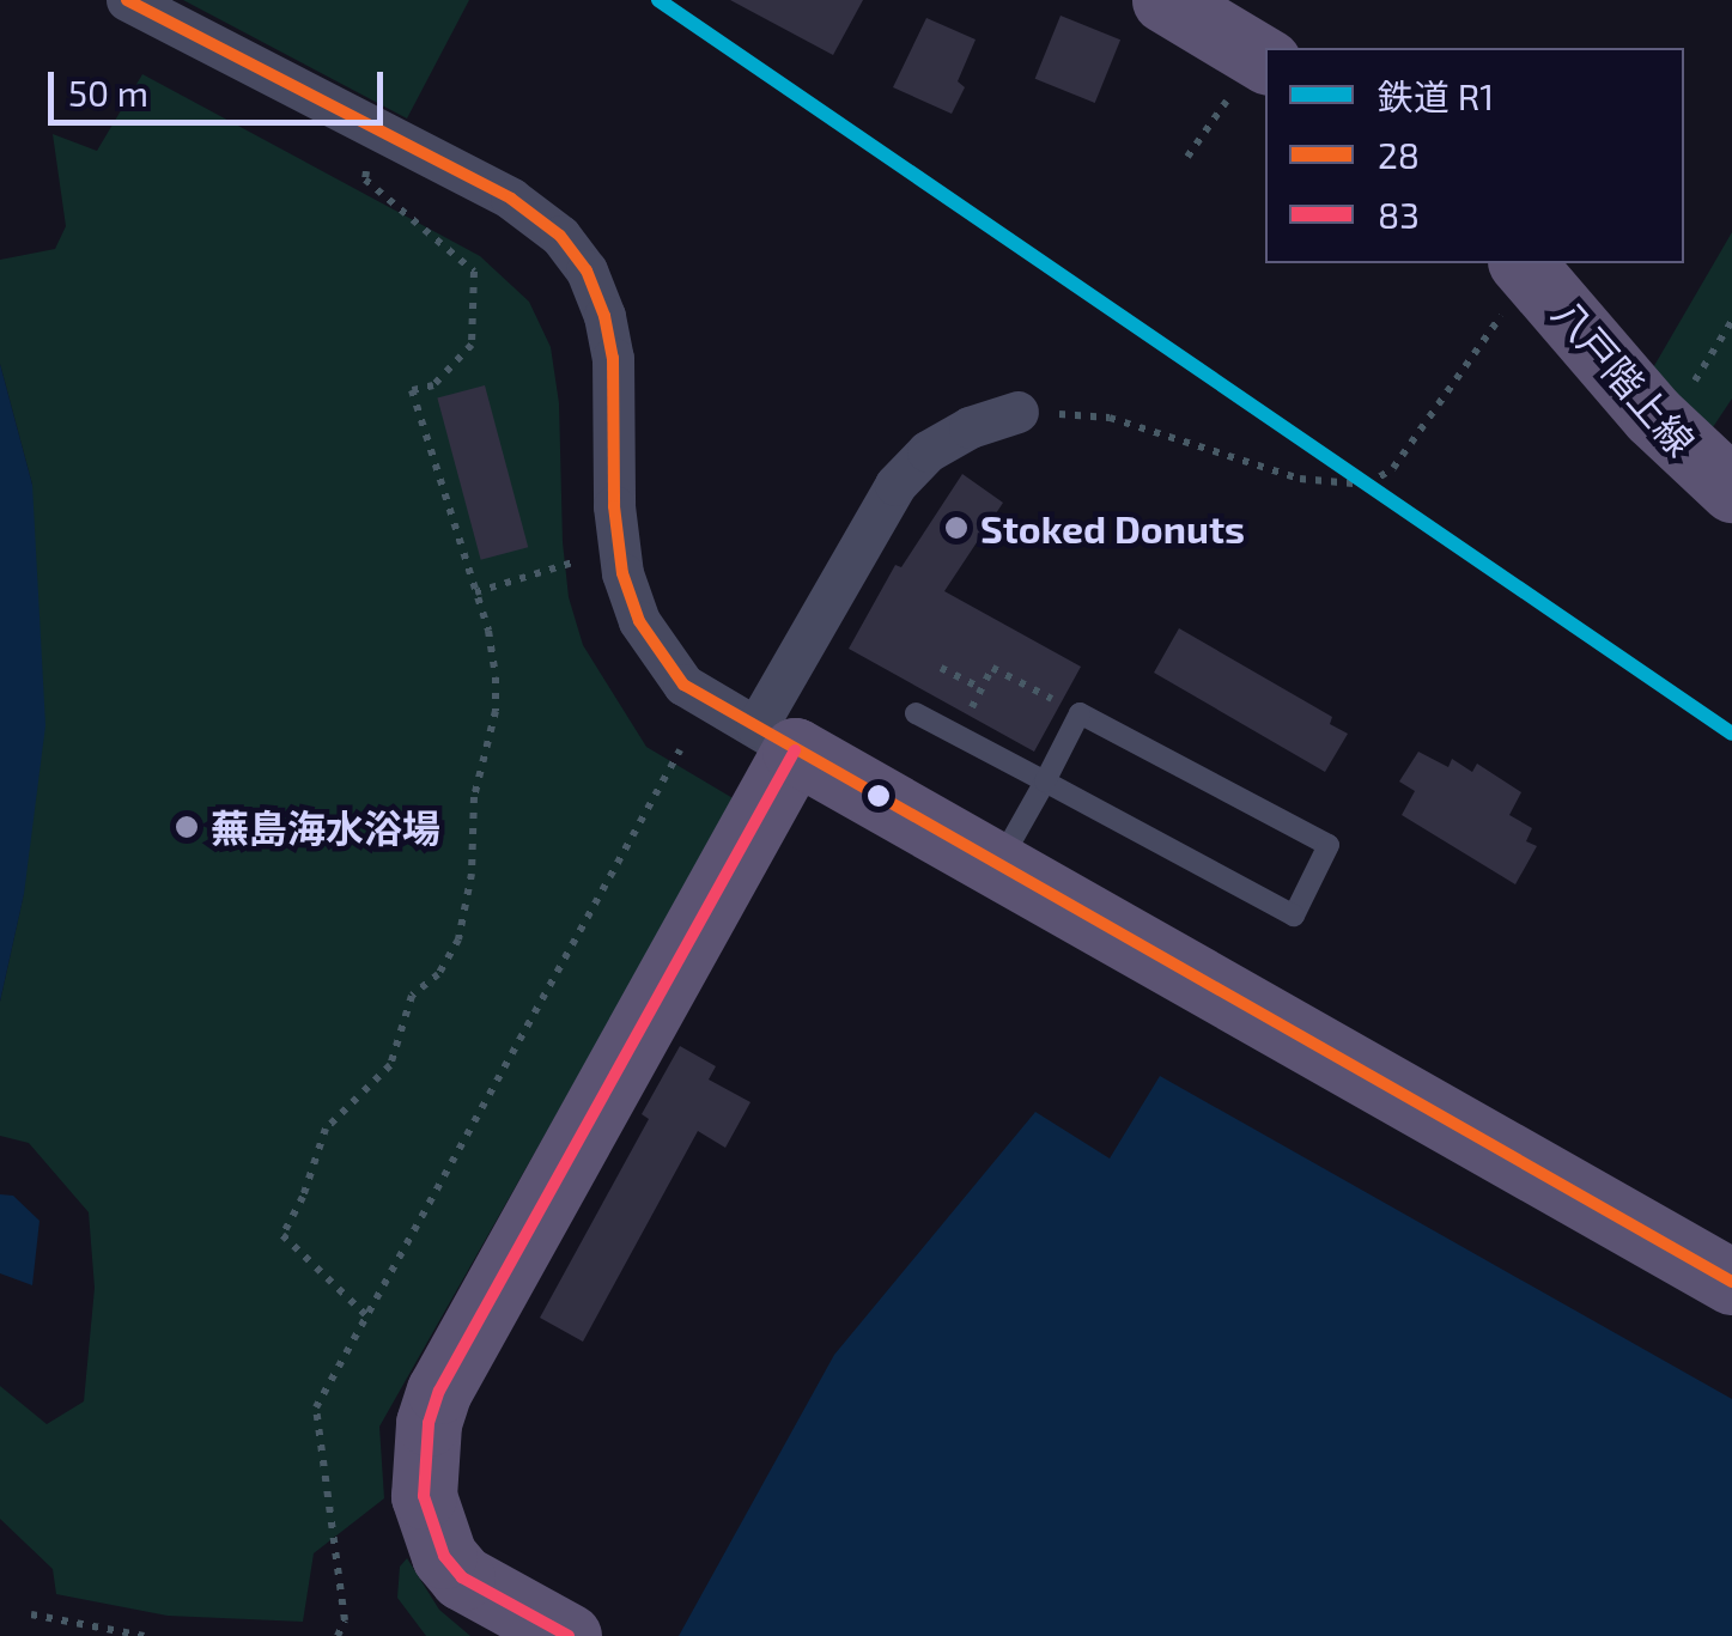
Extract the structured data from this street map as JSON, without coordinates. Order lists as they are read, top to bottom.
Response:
{
  "streets": {
    "main road": ["八戸階上線"]
  },
  "places": ["Stoked Donuts", "蕪島海水浴場"],
  "lines": ["rail line R1", "transit line 28", "transit line 83"],
  "legend": ["鉄道 R1", "28", "83"],
  "scale_bar": "50 m"
}
